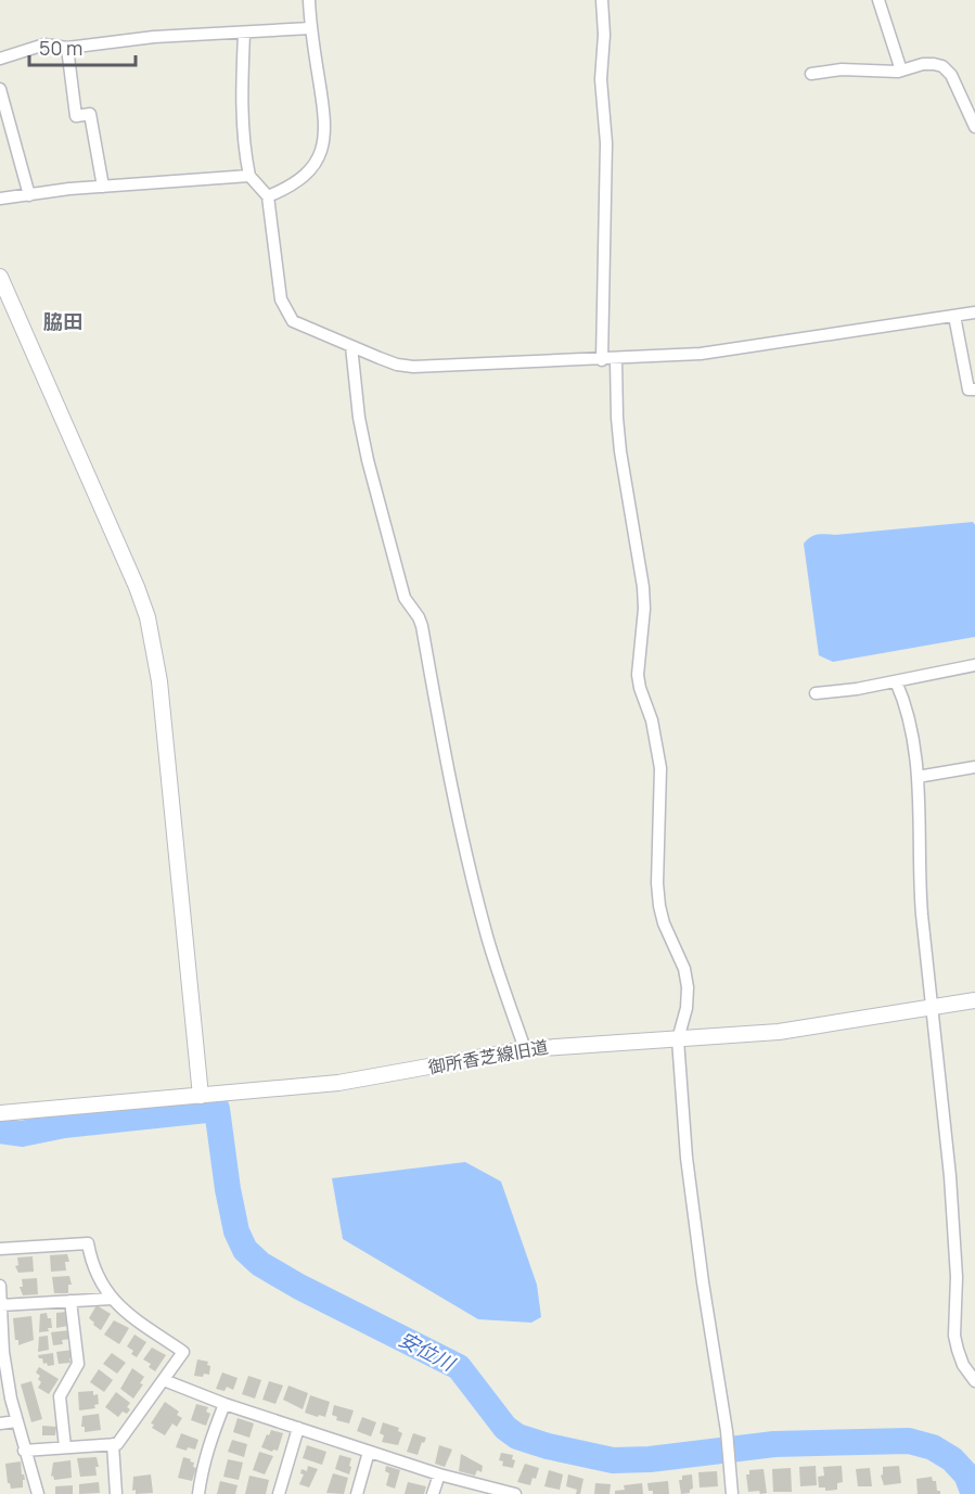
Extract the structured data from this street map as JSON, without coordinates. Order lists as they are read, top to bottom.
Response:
{
  "streets": {
    "street": ["御所香芝線旧道"]
  },
  "districts": ["脇田"],
  "water": ["安位川"],
  "scale_bar": "50 m"
}
